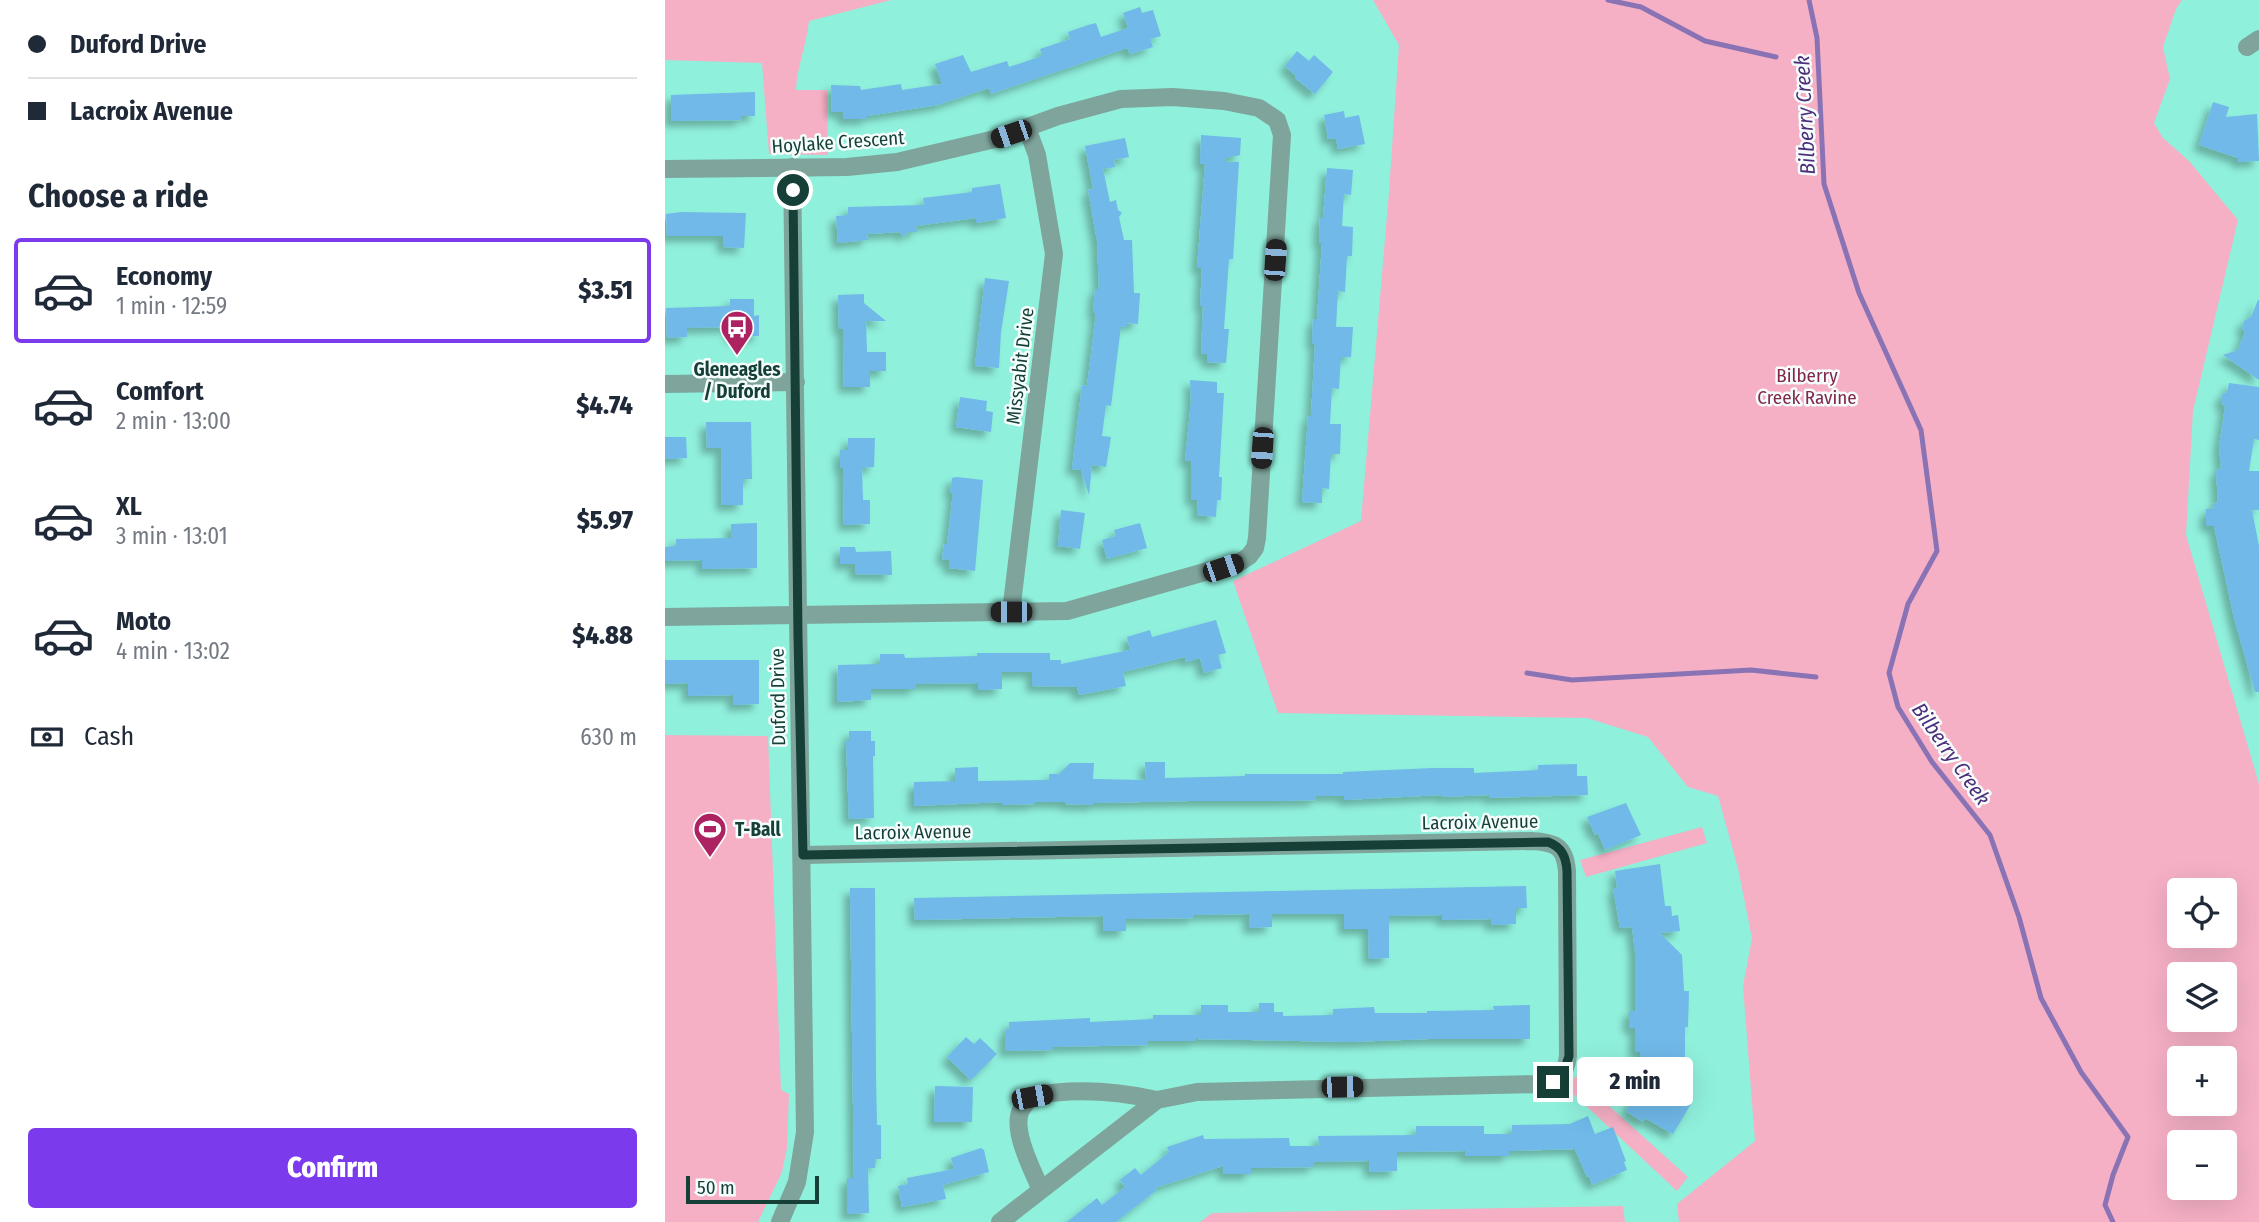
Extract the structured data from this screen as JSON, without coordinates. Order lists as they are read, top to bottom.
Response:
{
  "streets": {
    "street": [
      "Hoylake Crescent",
      "Missyabit Drive",
      "Duford Drive",
      "Lacroix Avenue"
    ]
  },
  "crossings": [
    ["Hoylake Crescent", "Missyabit Drive"],
    ["Hoylake Crescent", "Duford Drive"],
    ["Duford Drive", "Lacroix Avenue"]
  ],
  "water": ["Bilberry Creek"],
  "parks": ["Bilberry Creek Ravine"],
  "places": {
    "bus stop": ["Gleneagles / Duford"],
    "sports": ["T-Ball"]
  },
  "scale_bar": "50 m",
  "page": {
    "banner": ["Duford Drive", "Lacroix Avenue"],
    "heading": "Choose a ride",
    "list": [
      {
        "name": "Economy",
        "note": "1 min · 12:59",
        "value": "$3.51"
      },
      {
        "name": "Comfort",
        "note": "2 min · 13:00",
        "value": "$4.74"
      },
      {
        "name": "XL",
        "note": "3 min · 13:01",
        "value": "$5.97"
      },
      {
        "name": "Moto",
        "note": "4 min · 13:02",
        "value": "$4.88"
      }
    ],
    "pay": ["Cash", "630 m"],
    "map_buttons": ["+", "−"],
    "bubble": "2 min",
    "buttons": "Confirm",
    "scale": "50 m"
  }
}
